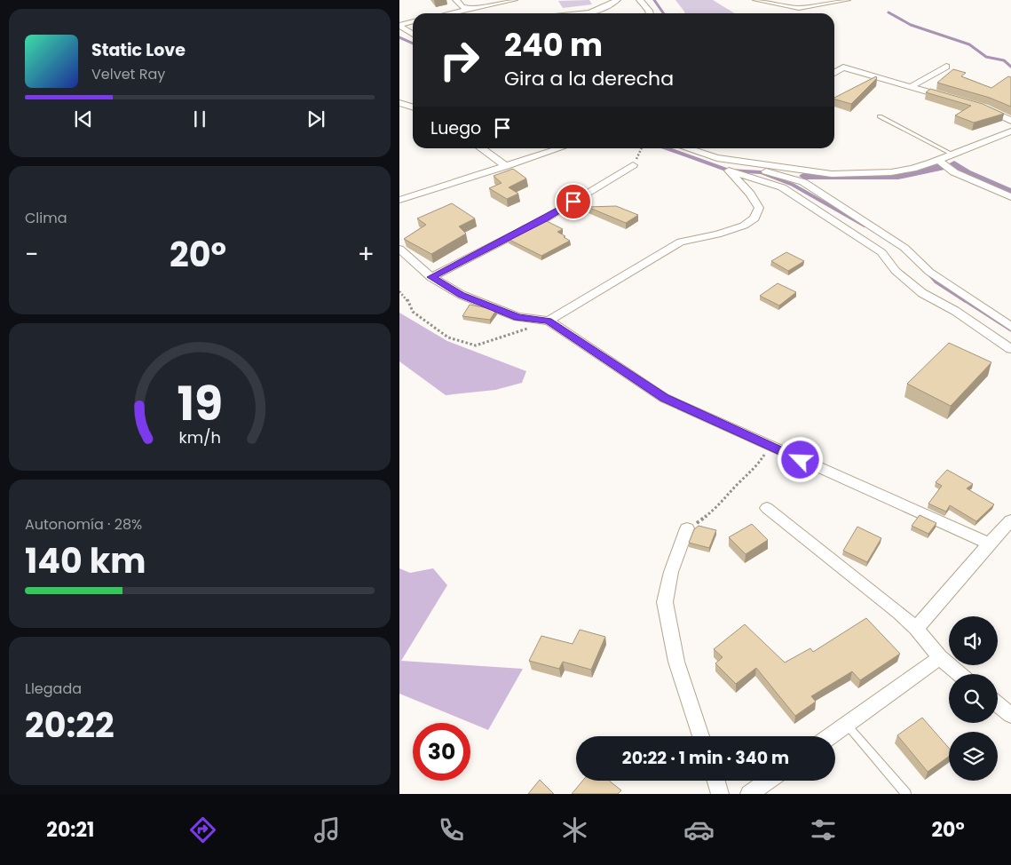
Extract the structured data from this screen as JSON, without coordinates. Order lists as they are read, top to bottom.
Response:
{
  "page": {
    "turn": ["240 m", "Gira a la derecha"],
    "song": ["Static Love", "Velvet Ray"],
    "then": "Luego",
    "tile": [
      "Clima",
      ["Autonomía · 28%", "140 km"],
      ["Llegada", "20:22"]
    ],
    "heat": ["−", "20°", "+"],
    "limit": "30",
    "trip": "20:22 · 1 min · 340 m",
    "tabs": ["20:21", "20°"],
    "gauge": ["19", "km/h"]
  }
}
